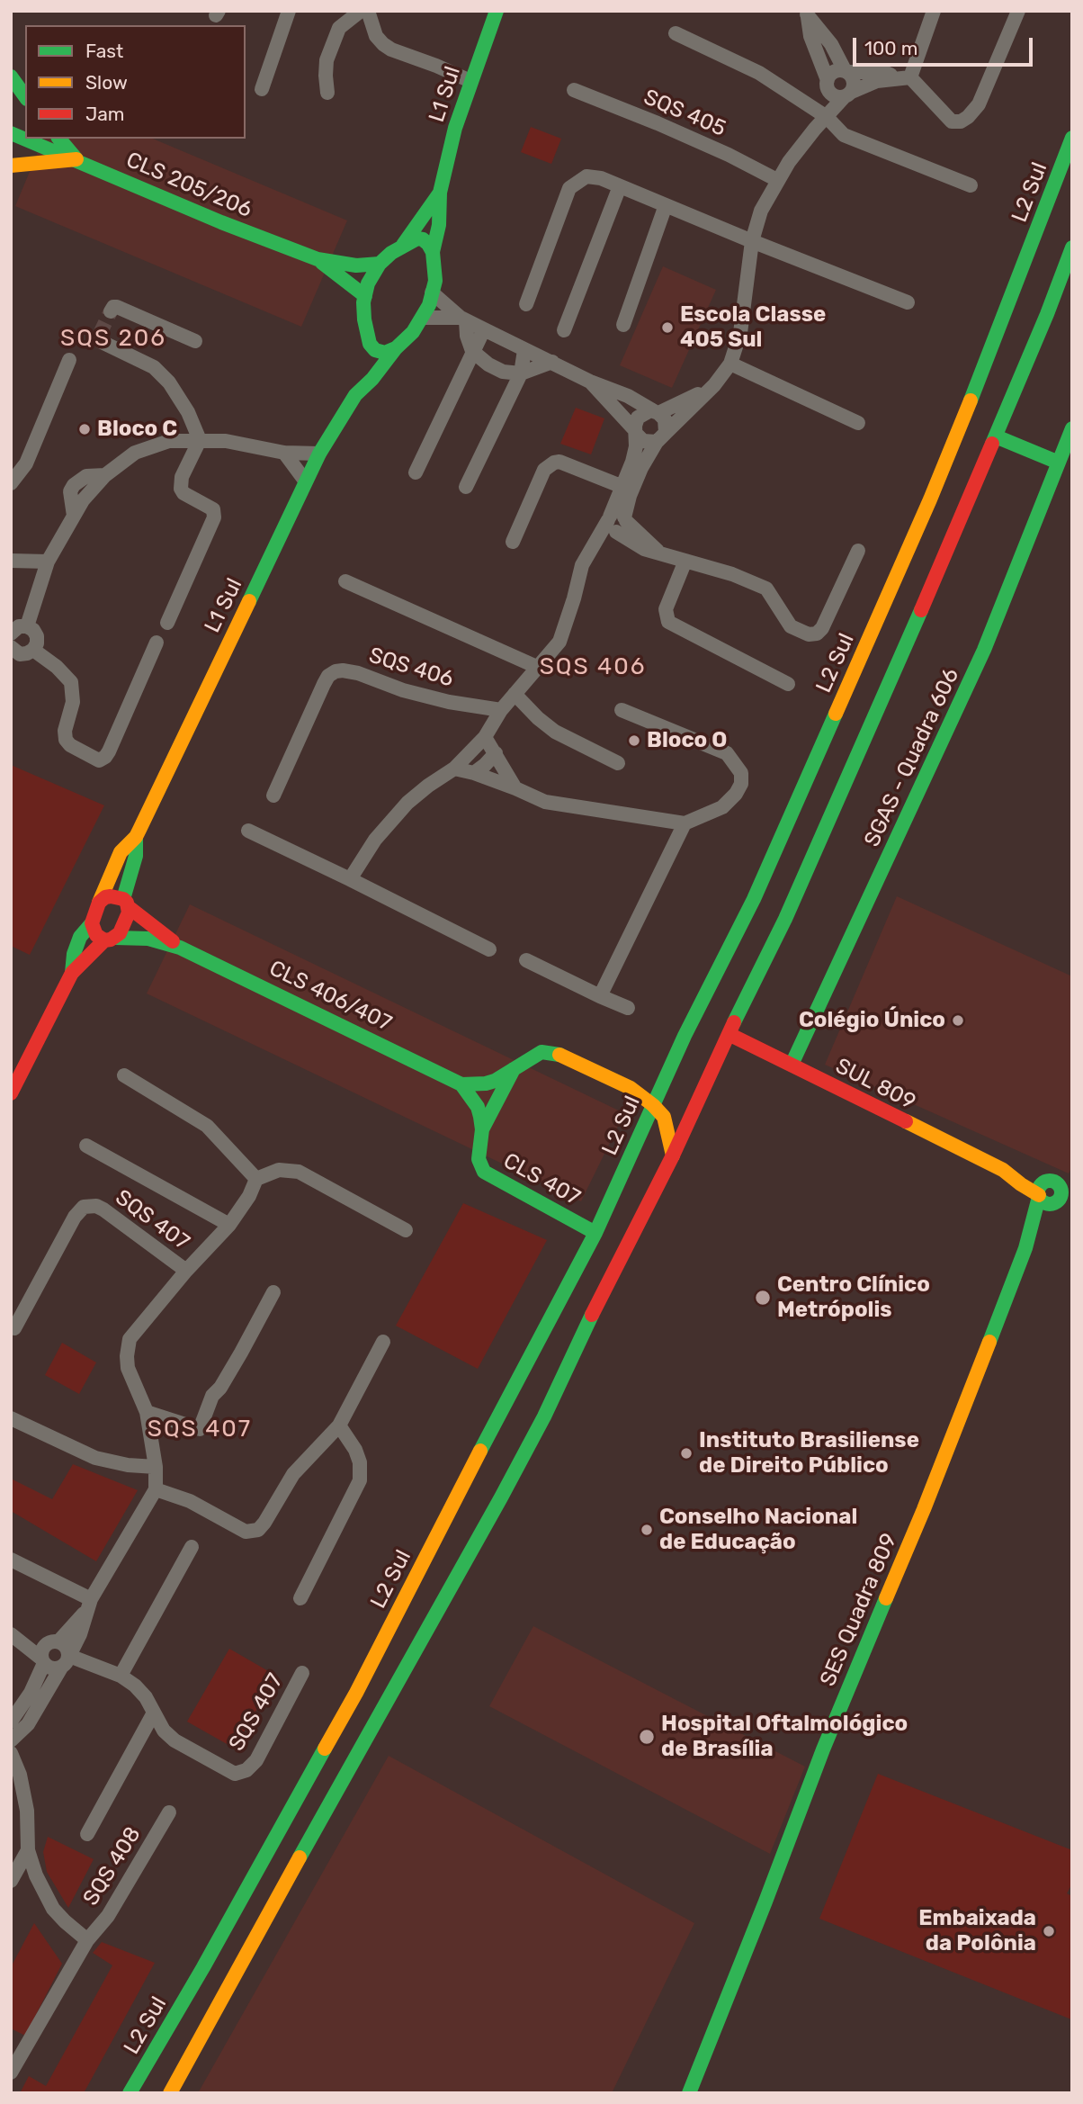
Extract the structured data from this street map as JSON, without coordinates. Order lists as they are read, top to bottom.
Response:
{
  "streets": {
    "street": [
      "L1 Sul",
      "SQS 405",
      "CLS 205/206",
      "L2 Sul",
      "SQS 406",
      "SGAS - Quadra 606",
      "CLS 406/407",
      "SUL 809",
      "CLS 407",
      "SQS 407",
      "SES Quadra 809",
      "SQS 408"
    ]
  },
  "crossings": [
    ["L1 Sul", "CLS 205/206"],
    ["L1 Sul", "CLS 406/407"],
    ["L2 Sul", "CLS 407"],
    ["SGAS - Quadra 606", "SUL 809"],
    ["CLS 406/407", "CLS 407"],
    ["SUL 809", "SES Quadra 809"]
  ],
  "districts": ["SQS 206", "SQS 406", "SQS 407"],
  "places": [
    "Escola Classe 405 Sul",
    "Bloco C",
    "Bloco O",
    "Colégio Único",
    "Centro Clínico Metrópolis",
    "Instituto Brasiliense de Direito Público",
    "Conselho Nacional de Educação",
    "Hospital Oftalmológico de Brasília",
    "Embaixada da Polônia"
  ],
  "legend": ["Fast", "Slow", "Jam"],
  "scale_bar": "100 m"
}
